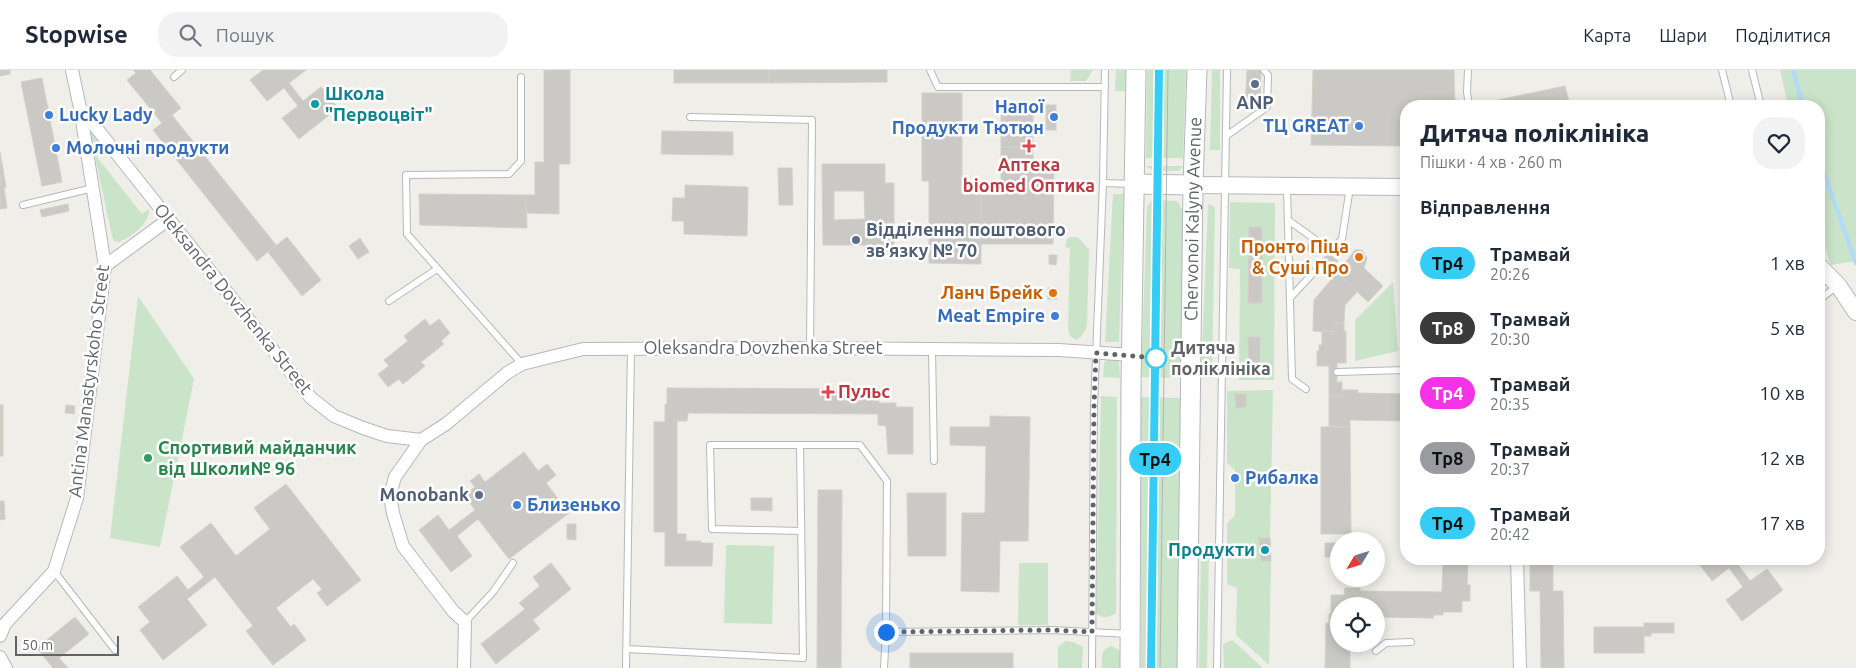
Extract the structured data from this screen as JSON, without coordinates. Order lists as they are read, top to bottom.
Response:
{
  "streets": {
    "main road": ["Chervonoi Kalyny Avenue"],
    "street": ["Oleksandra Dovzhenka Street", "Antina Manastyrskoho Street"]
  },
  "crossings": [
    ["Oleksandra Dovzhenka Street", "Antina Manastyrskoho Street"]
  ],
  "places": {
    "other": [
      "ANP",
      "Школа \"Первоцвіт\"",
      "Lucky Lady",
      "Напої Продукти Тютюн",
      "ТЦ GREAT",
      "Молочні продукти",
      "Відділення поштового зв’язку № 70",
      "Пронто Піца & Суші Про",
      "Ланч Брейк",
      "Meat Empire",
      "Дитяча поліклініка",
      "Спортивий майданчик від Школи№ 96",
      "Рибалка",
      "Monobank",
      "Близенько",
      "Продукти"
    ],
    "health": ["Аптека biomed Оптика", "Пульс"]
  },
  "lines": ["tram line Тр4"],
  "scale_bar": "50 m",
  "north": "bottom left",
  "page": {
    "header": "Stopwise",
    "search": "Пошук",
    "nav": ["Карта", "Шари", "Поділитися"],
    "on_map": "Тр4",
    "heading": [
      ["Дитяча поліклініка", "Пішки · 4 хв · 260 m"],
      "Відправлення"
    ],
    "list": [
      {
        "mark": "Тр4",
        "name": "Трамвай",
        "note": "20:26",
        "value": "1 хв"
      },
      {
        "mark": "Тр8",
        "name": "Трамвай",
        "note": "20:30",
        "value": "5 хв"
      },
      {
        "mark": "Тр4",
        "name": "Трамвай",
        "note": "20:35",
        "value": "10 хв"
      },
      {
        "mark": "Тр8",
        "name": "Трамвай",
        "note": "20:37",
        "value": "12 хв"
      },
      {
        "mark": "Тр4",
        "name": "Трамвай",
        "note": "20:42",
        "value": "17 хв"
      }
    ],
    "scale": "50 m"
  }
}
